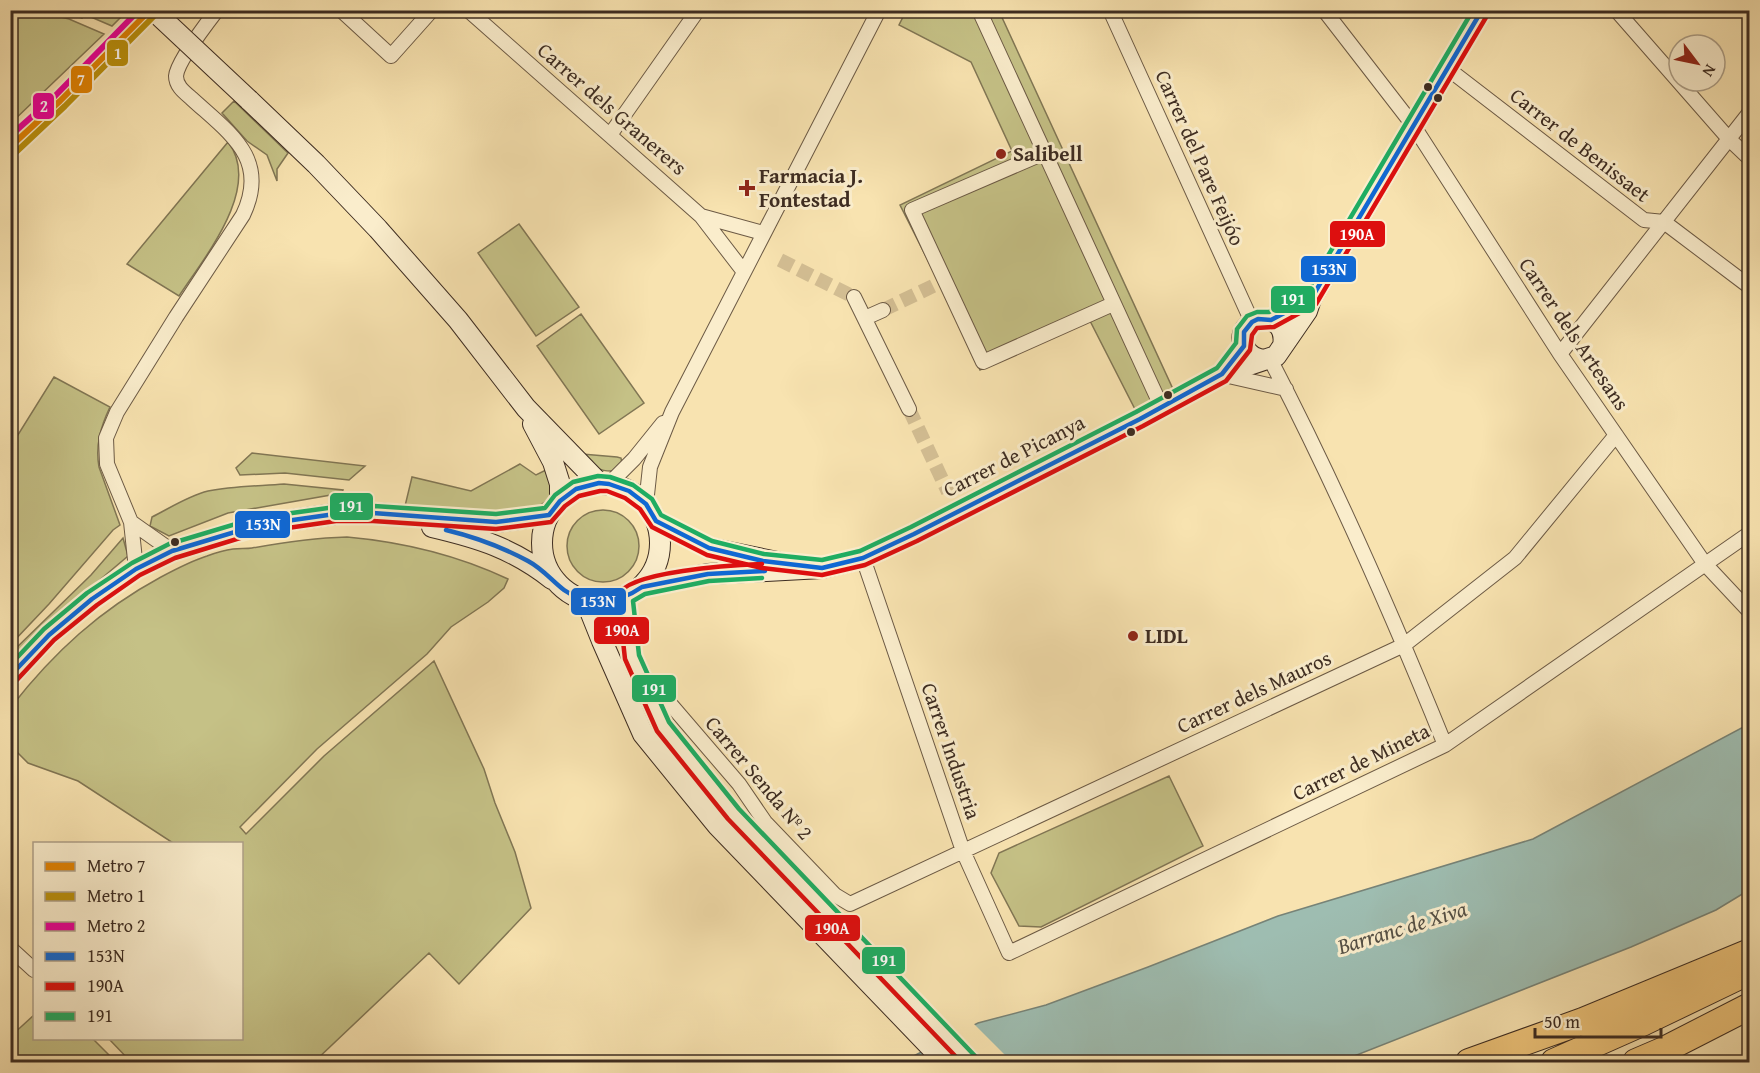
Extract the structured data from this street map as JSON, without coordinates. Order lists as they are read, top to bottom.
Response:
{
  "streets": {
    "street": [
      "Carrer dels Granerers",
      "Carrer de Benissaet",
      "Carrer del Pare Feijóo",
      "Carrer dels Artesans",
      "Carrer de Picanya",
      "Carrer dels Mauros",
      "Carrer Industria",
      "Carrer de Mineta",
      "Carrer Senda Nº 2"
    ]
  },
  "crossings": [
    ["Carrer del Pare Feijóo", "Carrer de Picanya"],
    ["Carrer dels Artesans", "Carrer dels Mauros"],
    ["Carrer dels Artesans", "Carrer de Mineta"],
    ["Carrer de Picanya", "Carrer Industria"],
    ["Carrer dels Mauros", "Carrer Industria"],
    ["Carrer dels Mauros", "Carrer Senda Nº 2"],
    ["Carrer Industria", "Carrer de Mineta"]
  ],
  "water": ["Barranc de Xiva"],
  "places": {
    "other": ["Salibell", "LIDL"],
    "health": ["Farmacia J. Fontestad"]
  },
  "lines": [
    "metro line 7",
    "metro line 2",
    "transit line 153N",
    "transit line 191",
    "transit line 190A",
    "metro line 1"
  ],
  "legend": [
    "Metro 7",
    "Metro 1",
    "Metro 2",
    "153N",
    "190A",
    "191"
  ],
  "scale_bar": "50 m",
  "north": "bottom right"
}
